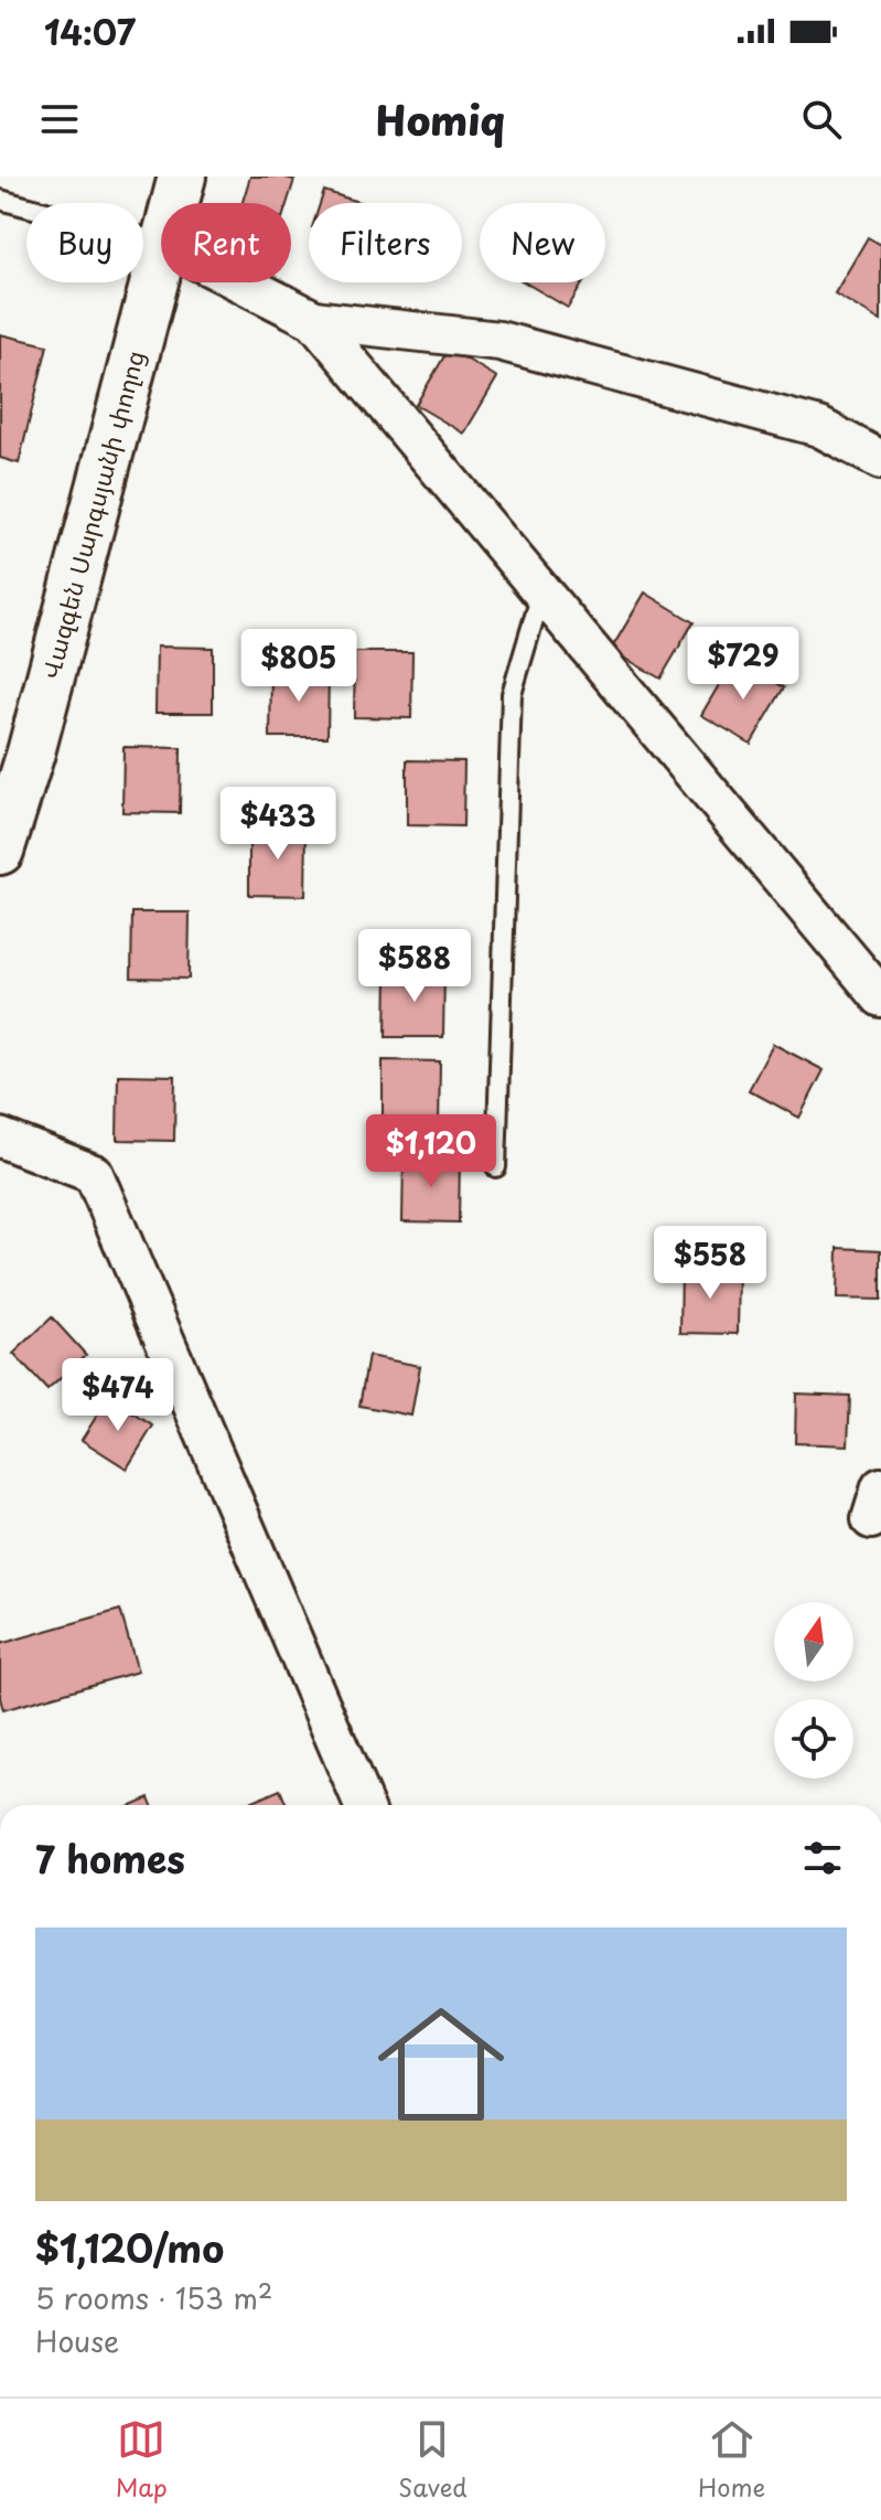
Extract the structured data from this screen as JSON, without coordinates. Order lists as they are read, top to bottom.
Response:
{
  "streets": {
    "street": ["Վազգեն Սարգսյանի փողոց"]
  },
  "north": "top",
  "page": {
    "status": "14:07",
    "header": "Homiq",
    "chip": [
      "Buy",
      "Rent",
      "Filters",
      "New"
    ],
    "price": [
      "$729",
      "$805",
      "$433",
      "$588",
      "$1,120",
      "$558",
      "$474"
    ],
    "heading": "7 homes",
    "list": [
      {
        "name": "$1,120/mo",
        "note": "5 rooms · 153 m² · House"
      }
    ],
    "tabs": ["Map", "Saved", "Home"]
  }
}
